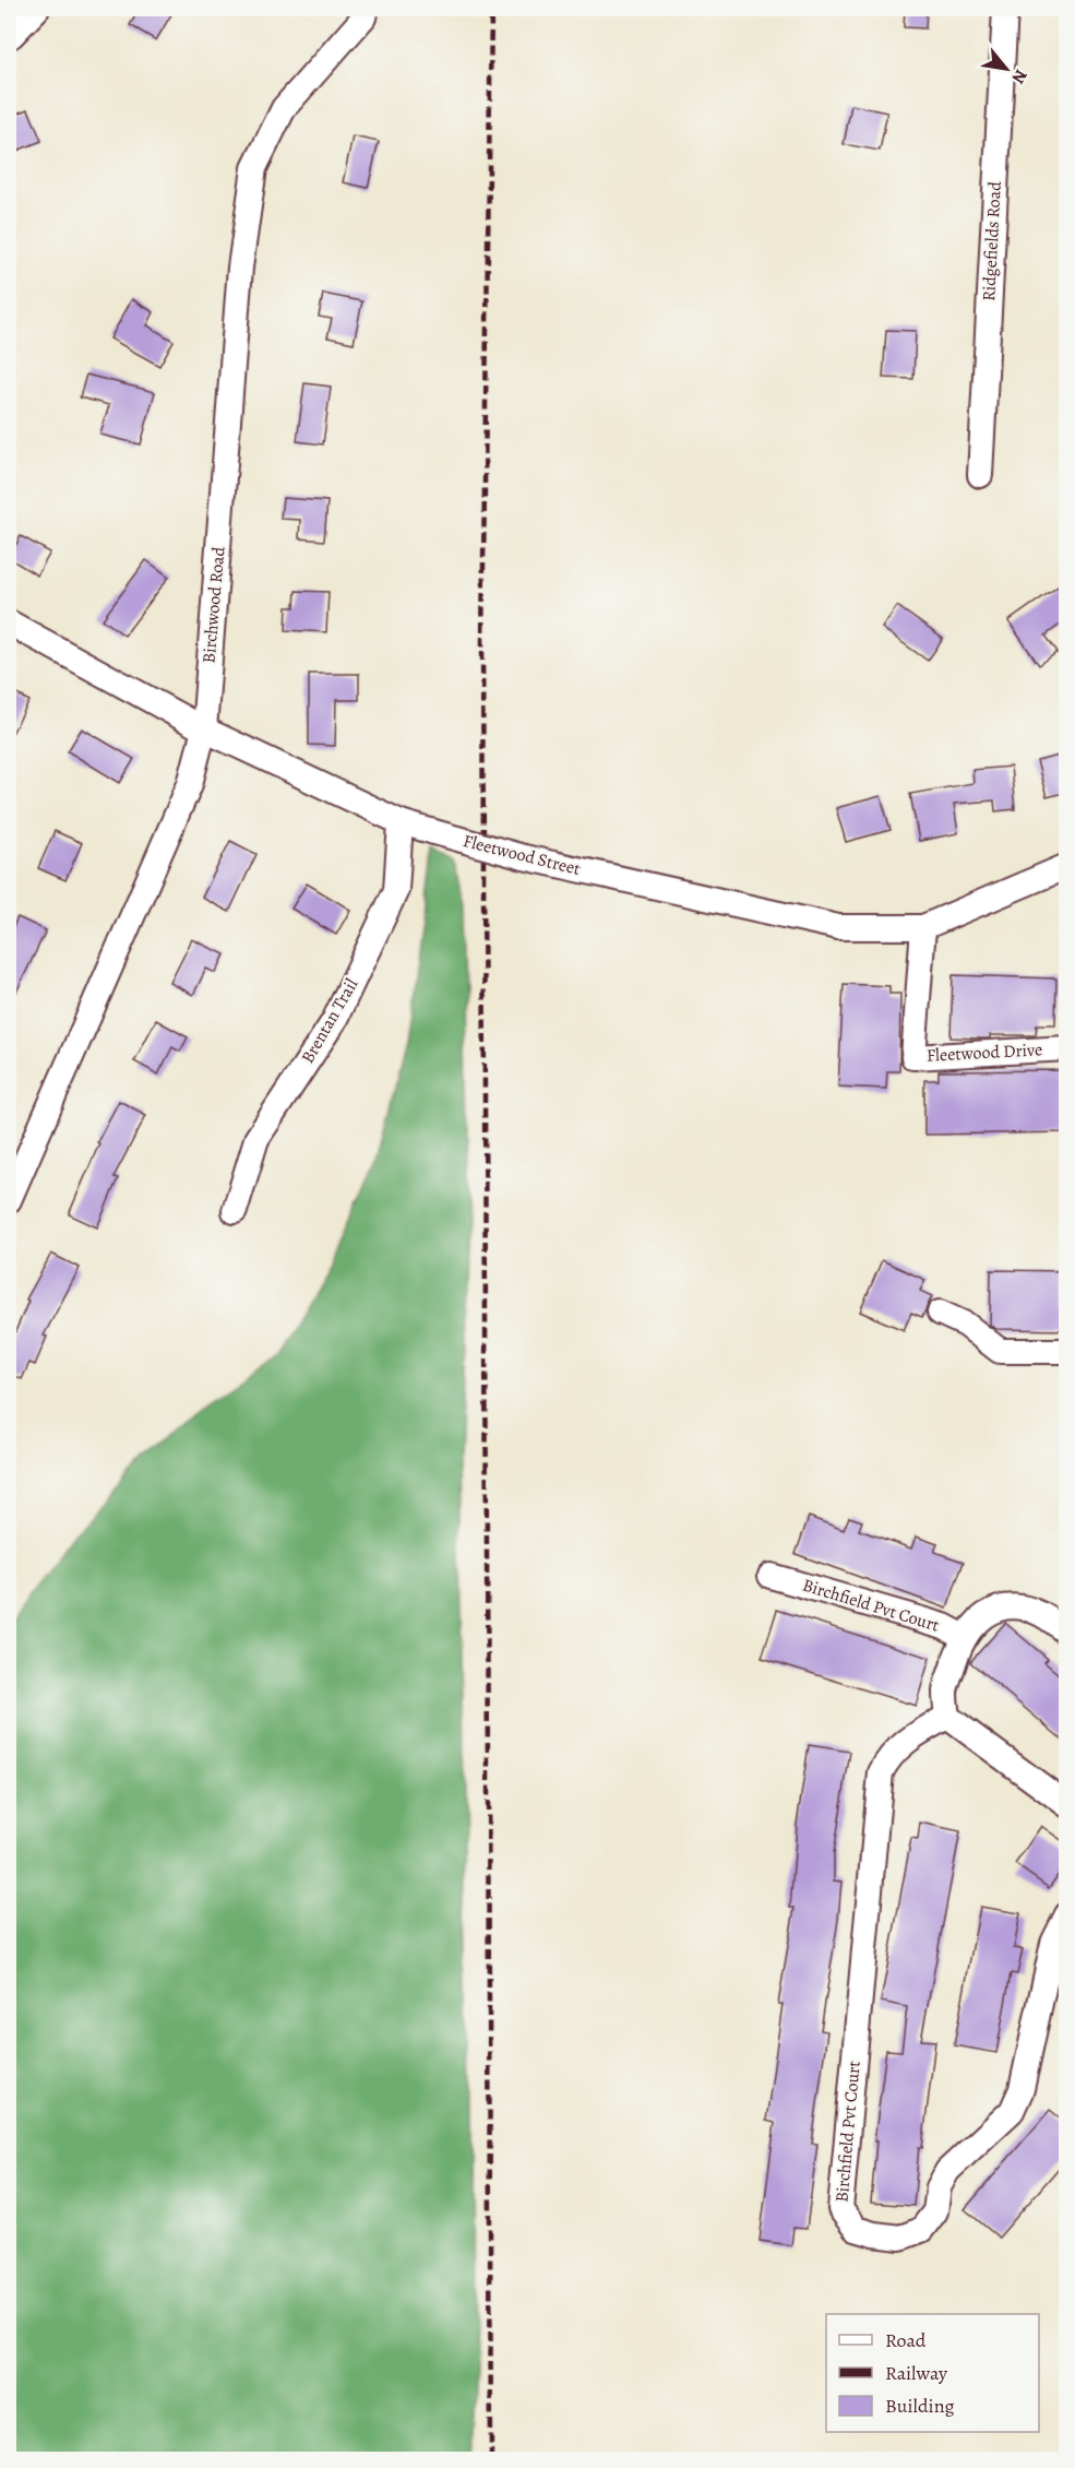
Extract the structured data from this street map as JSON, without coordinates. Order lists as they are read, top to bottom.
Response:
{
  "streets": {
    "street": [
      "Ridgefields Road",
      "Birchwood Road",
      "Fleetwood Street",
      "Brentan Trail",
      "Fleetwood Drive",
      "Birchfield Pvt Court"
    ]
  },
  "crossings": [
    ["Birchwood Road", "Fleetwood Street"],
    ["Fleetwood Street", "Brentan Trail"],
    ["Fleetwood Street", "Fleetwood Drive"]
  ],
  "legend": ["Road", "Railway", "Building"],
  "north": "bottom right"
}
